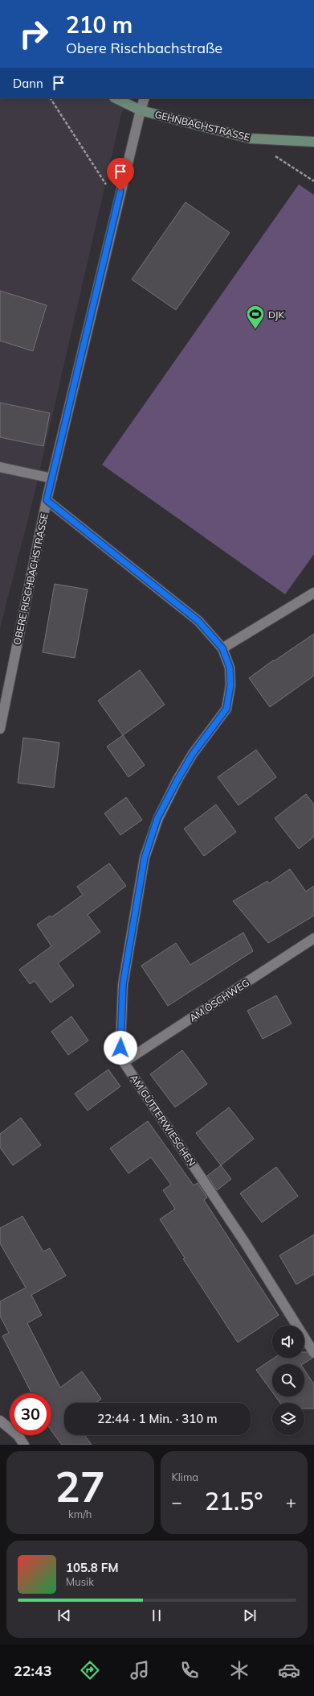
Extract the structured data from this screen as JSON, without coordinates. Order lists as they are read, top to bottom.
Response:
{
  "streets": {
    "street": [
      "GEHNBACHSTRASSE",
      "OBERE RISCHBACHSTRASSE",
      "AM ÖSCHWEG",
      "AM GÜTTERWIESCHEN"
    ]
  },
  "crossings": [
    ["GEHNBACHSTRASSE", "OBERE RISCHBACHSTRASSE"],
    ["OBERE RISCHBACHSTRASSE", "AM GÜTTERWIESCHEN"],
    ["AM ÖSCHWEG", "AM GÜTTERWIESCHEN"]
  ],
  "places": {
    "sports": ["DJK"]
  },
  "page": {
    "turn": ["210 m", "Obere Rischbachstraße"],
    "then": "Dann",
    "limit": "30",
    "trip": "22:44 · 1 Min. · 310 m",
    "tile": [
      ["27", "km/h"],
      "Klima"
    ],
    "heat": ["−", "21.5°", "+"],
    "song": ["105.8 FM", "Musik"],
    "tabs": "22:43"
  }
}
